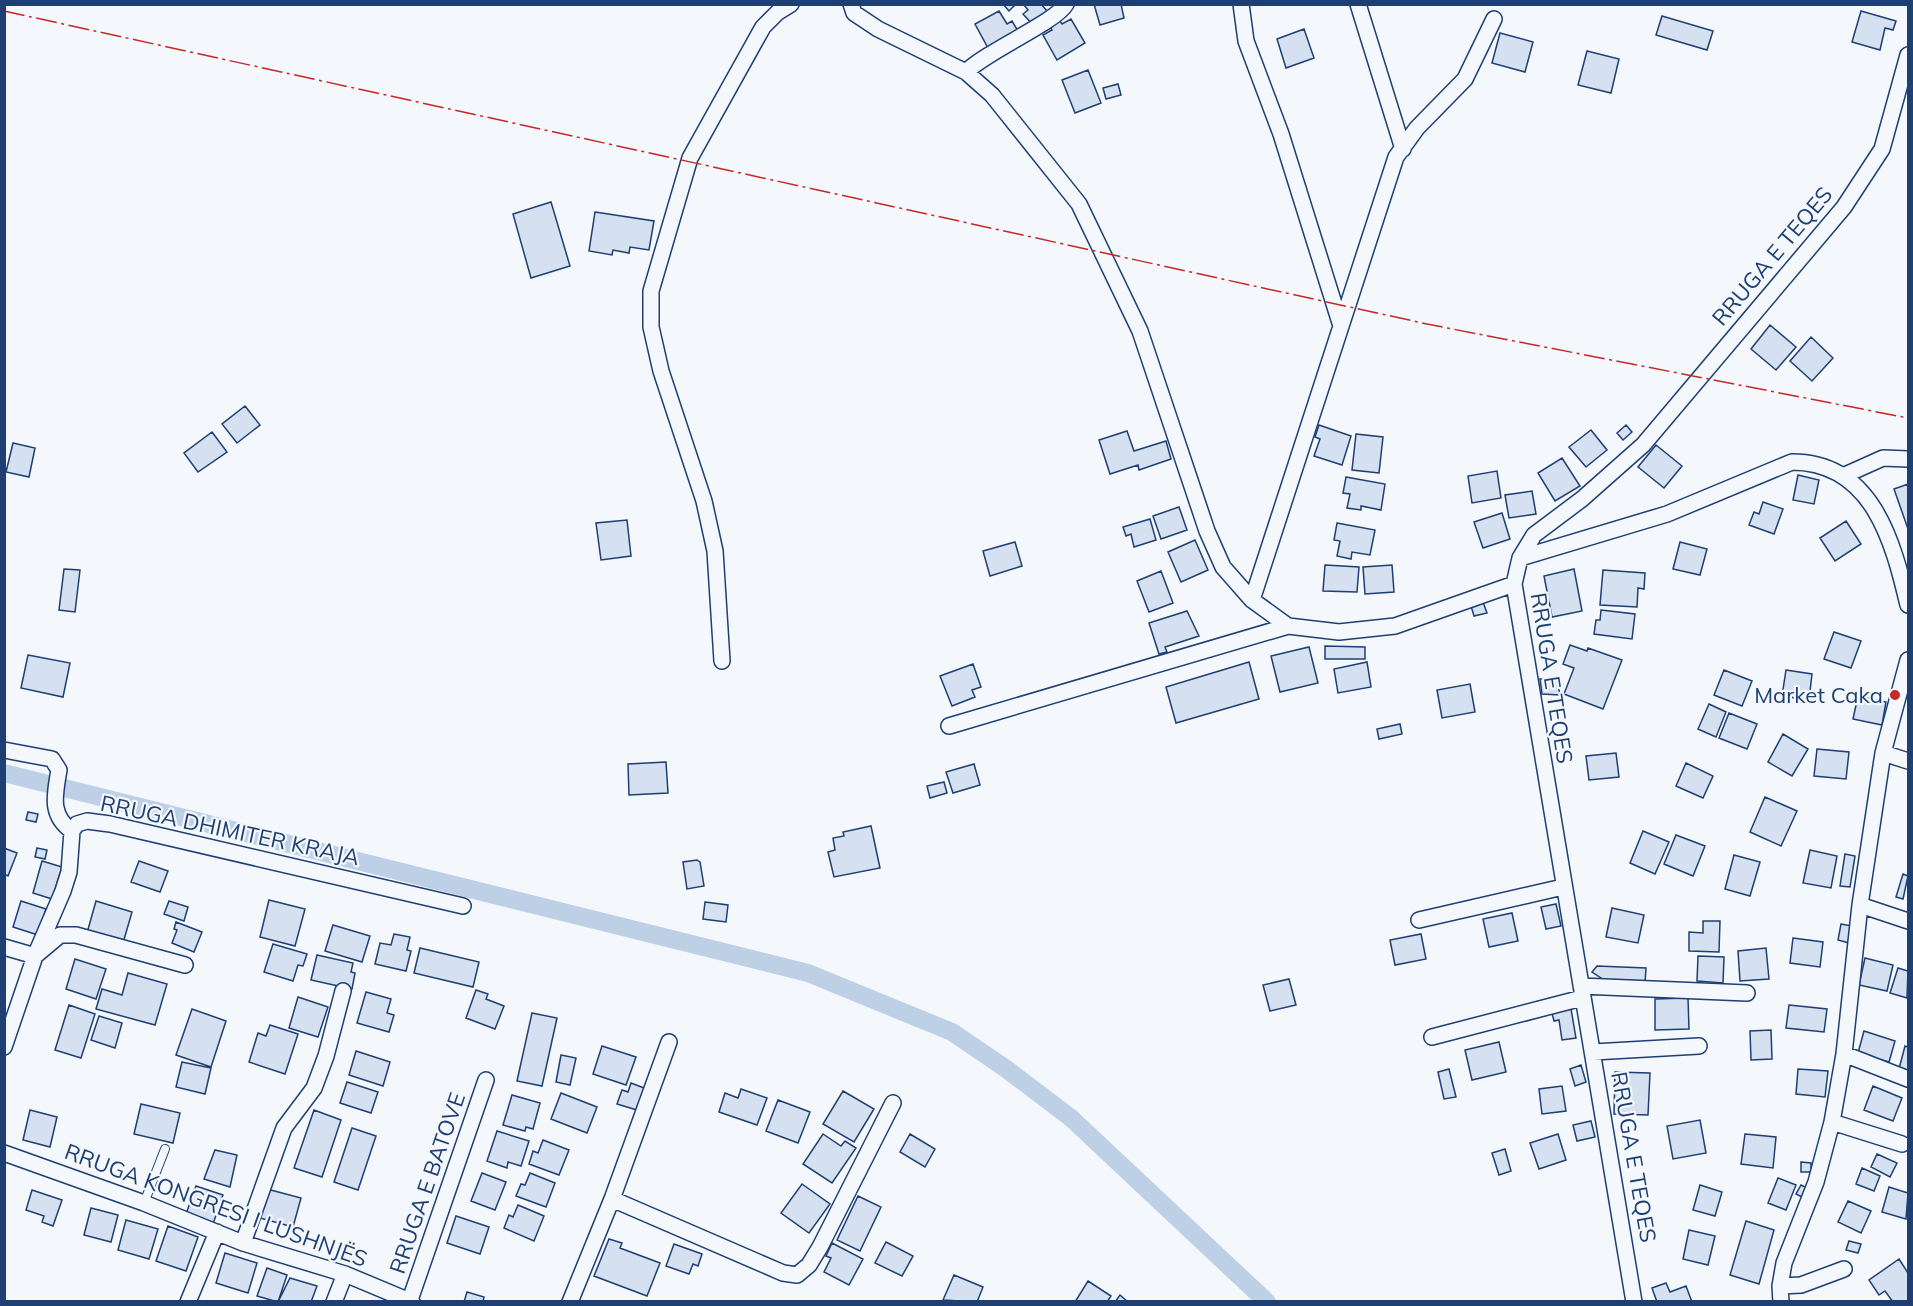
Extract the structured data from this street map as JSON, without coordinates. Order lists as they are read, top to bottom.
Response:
{
  "streets": {
    "street": [
      "RRUGA E TEQES",
      "RRUGA DHIMITER KRAJA",
      "RRUGA E BATOVE",
      "RRUGA KONGRESI I LUSHNJËS"
    ]
  },
  "crossings": [
    ["RRUGA E BATOVE", "RRUGA KONGRESI I LUSHNJËS"]
  ],
  "places": ["Market Caka"]
}
